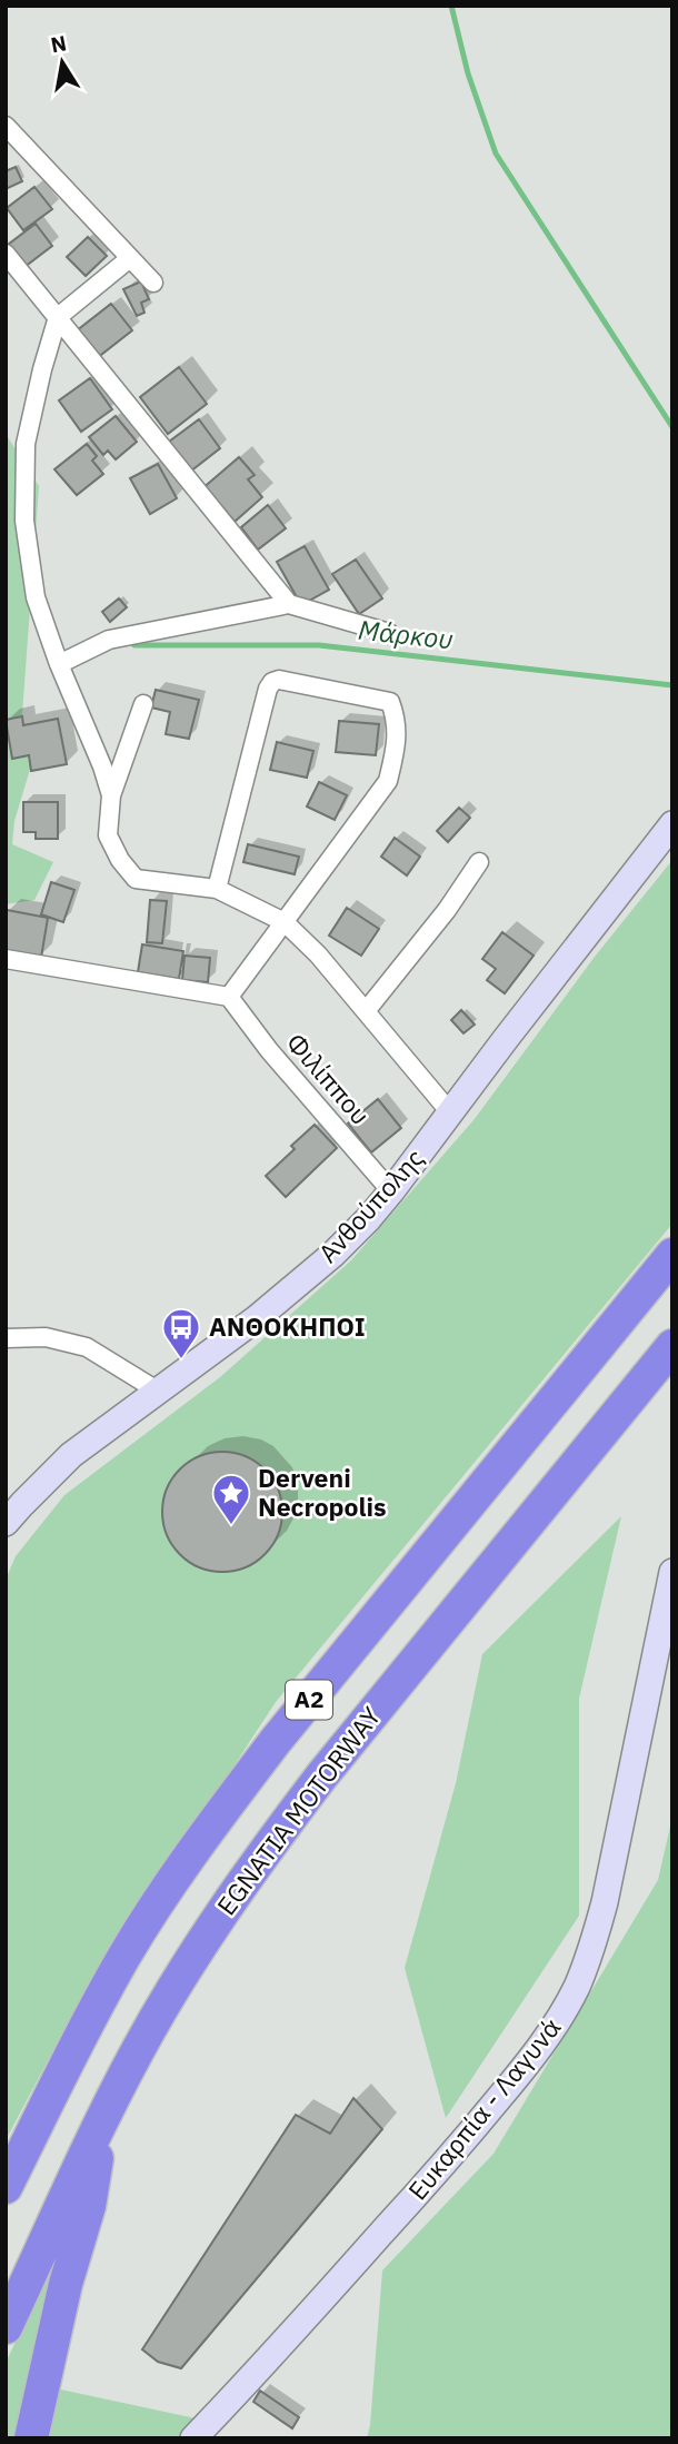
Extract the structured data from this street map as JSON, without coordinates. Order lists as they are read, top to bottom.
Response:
{
  "streets": {
    "highway": ["Α2", "EGNATIA MOTORWAY"],
    "street": ["Φιλίππου", "Ανθούπολης", "Ευκαρπία - Λαγυνά"]
  },
  "crossings": [
    ["Φιλίππου", "Ανθούπολης"]
  ],
  "water": ["Μάρκου"],
  "places": {
    "bus stop": ["ΑΝΘΟΚΗΠΟΙ"],
    "place": ["Derveni Necropolis"]
  },
  "north": "top"
}
